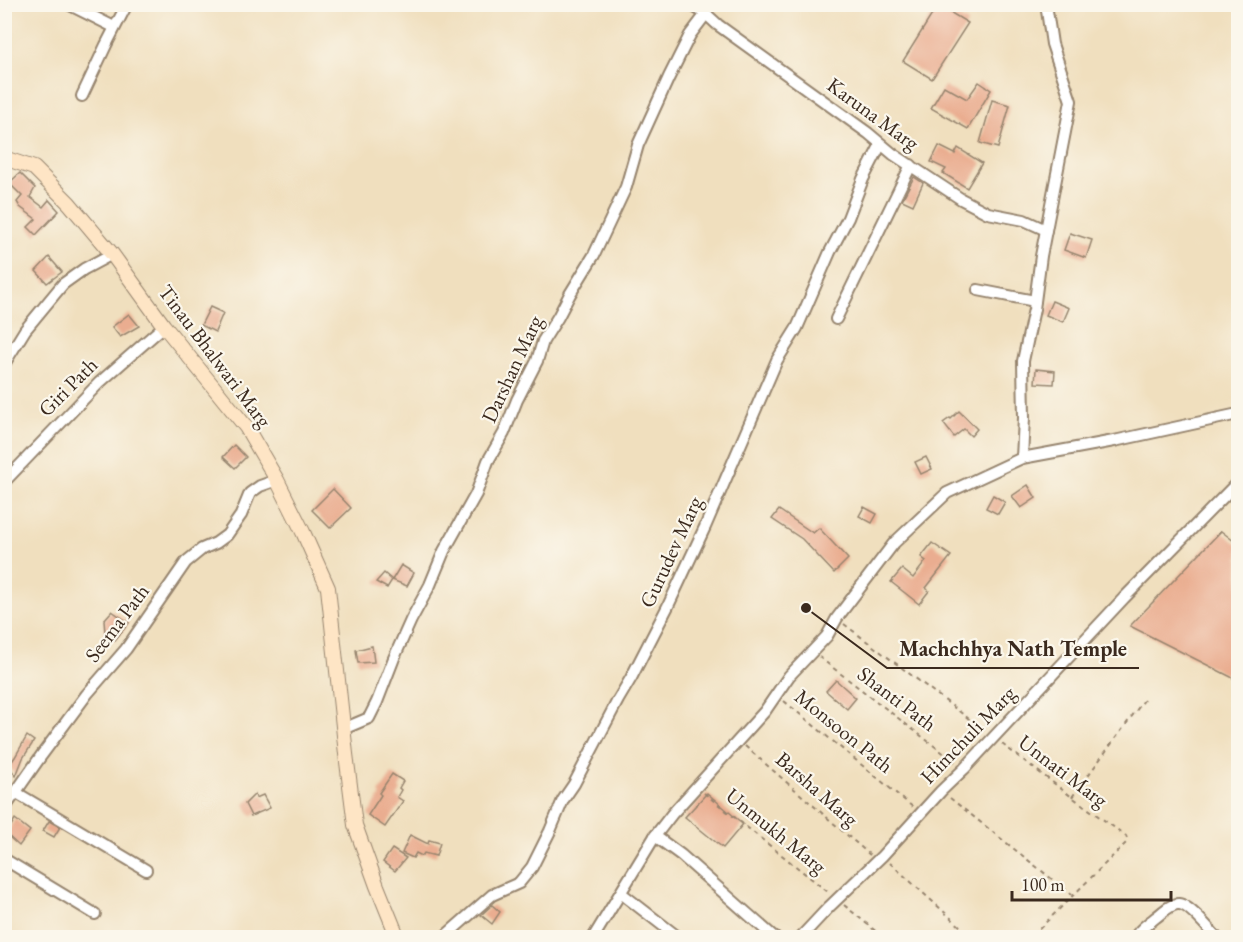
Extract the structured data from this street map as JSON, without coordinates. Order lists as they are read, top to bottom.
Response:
{
  "streets": {
    "street": [
      "Karuna Marg",
      "Tinau Bhalwari Marg",
      "Darshan Marg",
      "Giri Path",
      "Gurudev Marg",
      "Seema Path",
      "Himchuli Marg"
    ],
    "path": [
      "Shanti Path",
      "Monsoon Path",
      "Unnati Marg",
      "Barsha Marg",
      "Unmukh Marg"
    ]
  },
  "crossings": [
    ["Karuna Marg", "Darshan Marg"],
    ["Karuna Marg", "Gurudev Marg"],
    ["Tinau Bhalwari Marg", "Darshan Marg"],
    ["Tinau Bhalwari Marg", "Giri Path"],
    ["Tinau Bhalwari Marg", "Seema Path"],
    ["Shanti Path", "Himchuli Marg"],
    ["Monsoon Path", "Himchuli Marg"],
    ["Himchuli Marg", "Unnati Marg"],
    ["Himchuli Marg", "Barsha Marg"],
    ["Himchuli Marg", "Unmukh Marg"]
  ],
  "places": ["Machchhya Nath Temple"],
  "scale_bar": "100 m"
}
